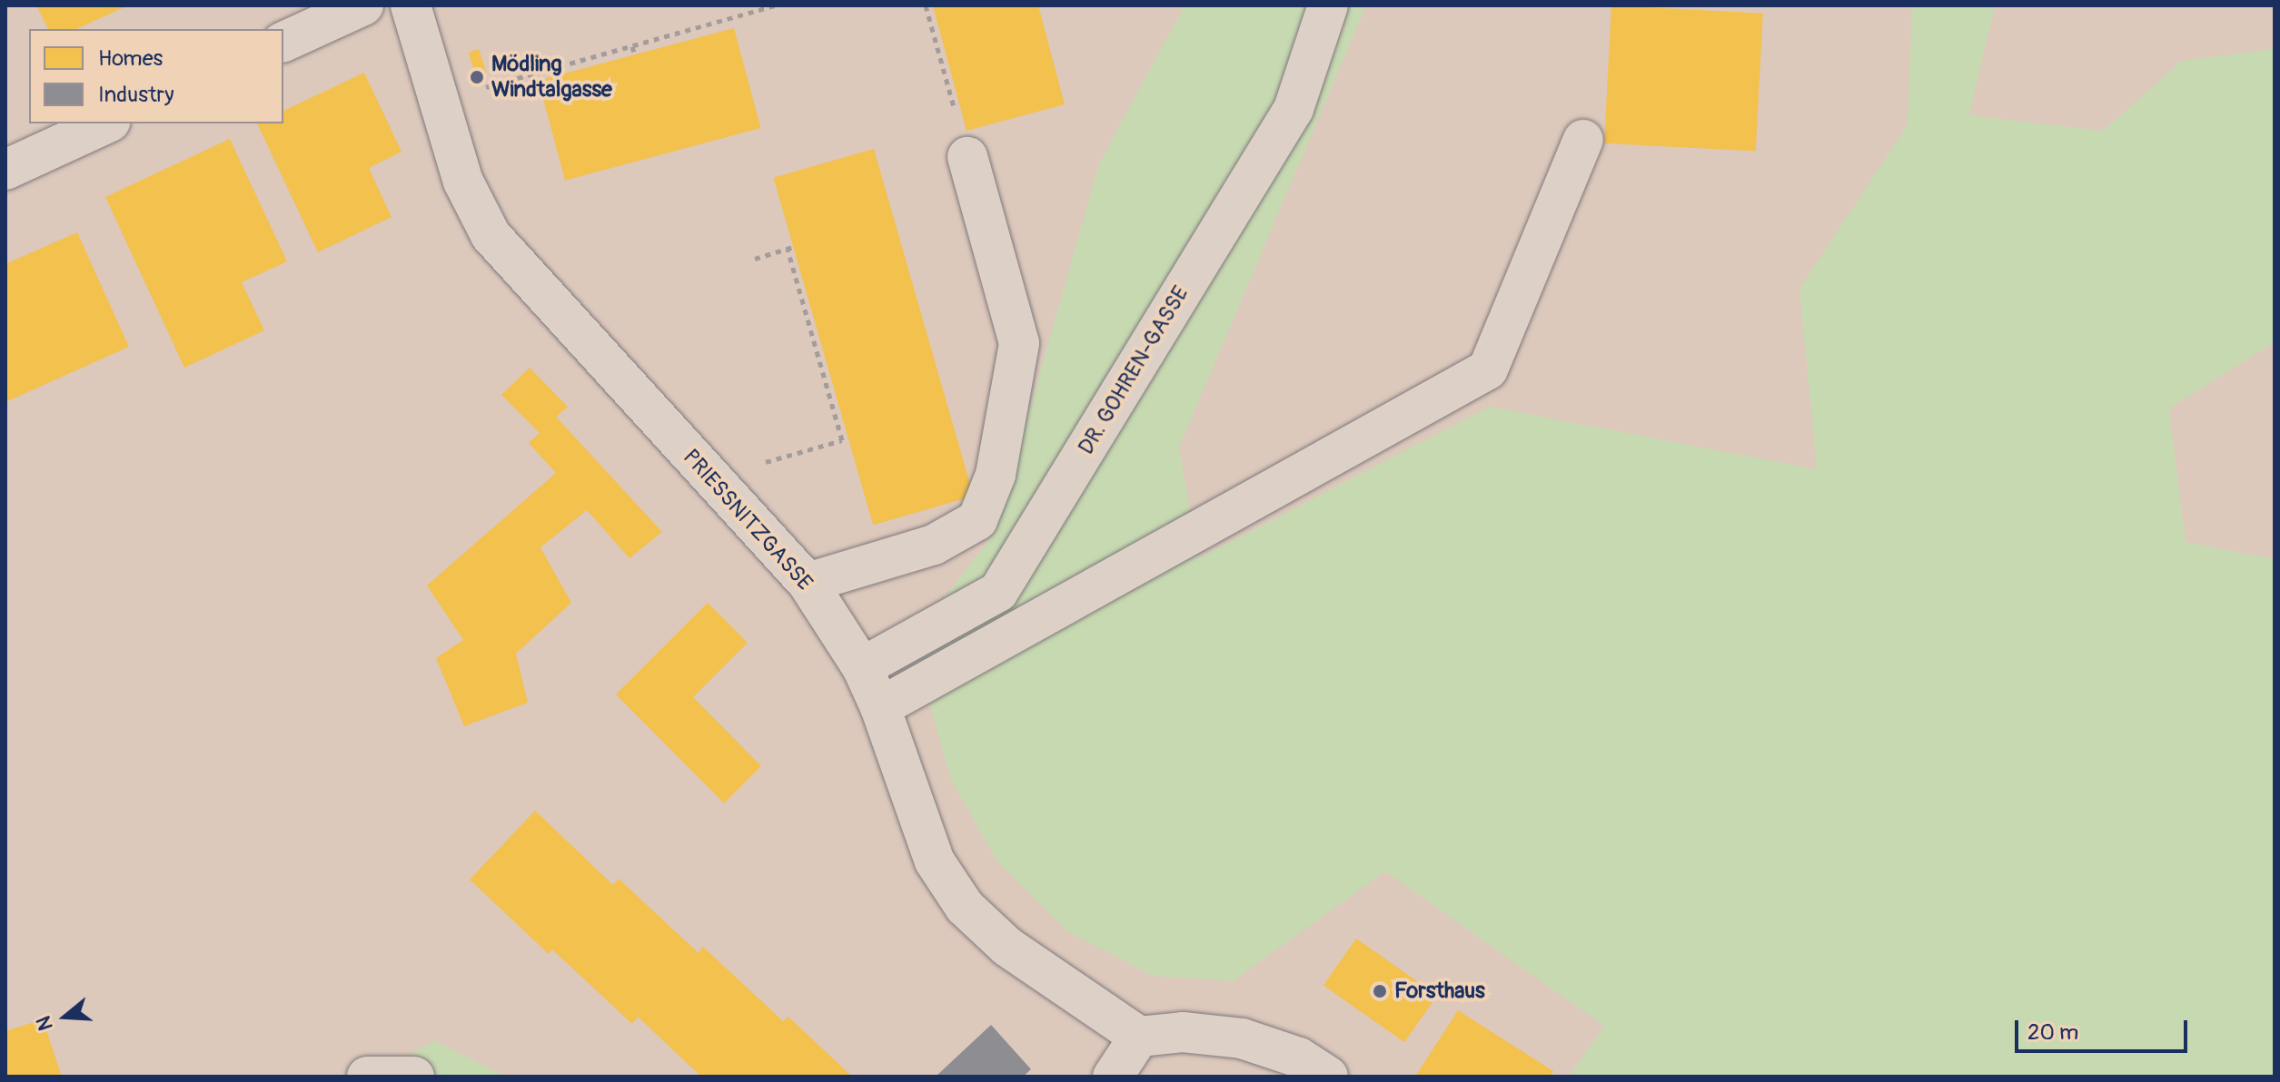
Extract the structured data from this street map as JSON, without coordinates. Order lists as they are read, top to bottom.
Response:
{
  "streets": {
    "street": ["DR. GOHREN-GASSE", "PRIESSNITZGASSE"]
  },
  "crossings": [
    ["DR. GOHREN-GASSE", "PRIESSNITZGASSE"]
  ],
  "places": ["Mödling Windtalgasse", "Forsthaus"],
  "legend": ["Homes", "Industry"],
  "scale_bar": "20 m",
  "north": "left"
}
